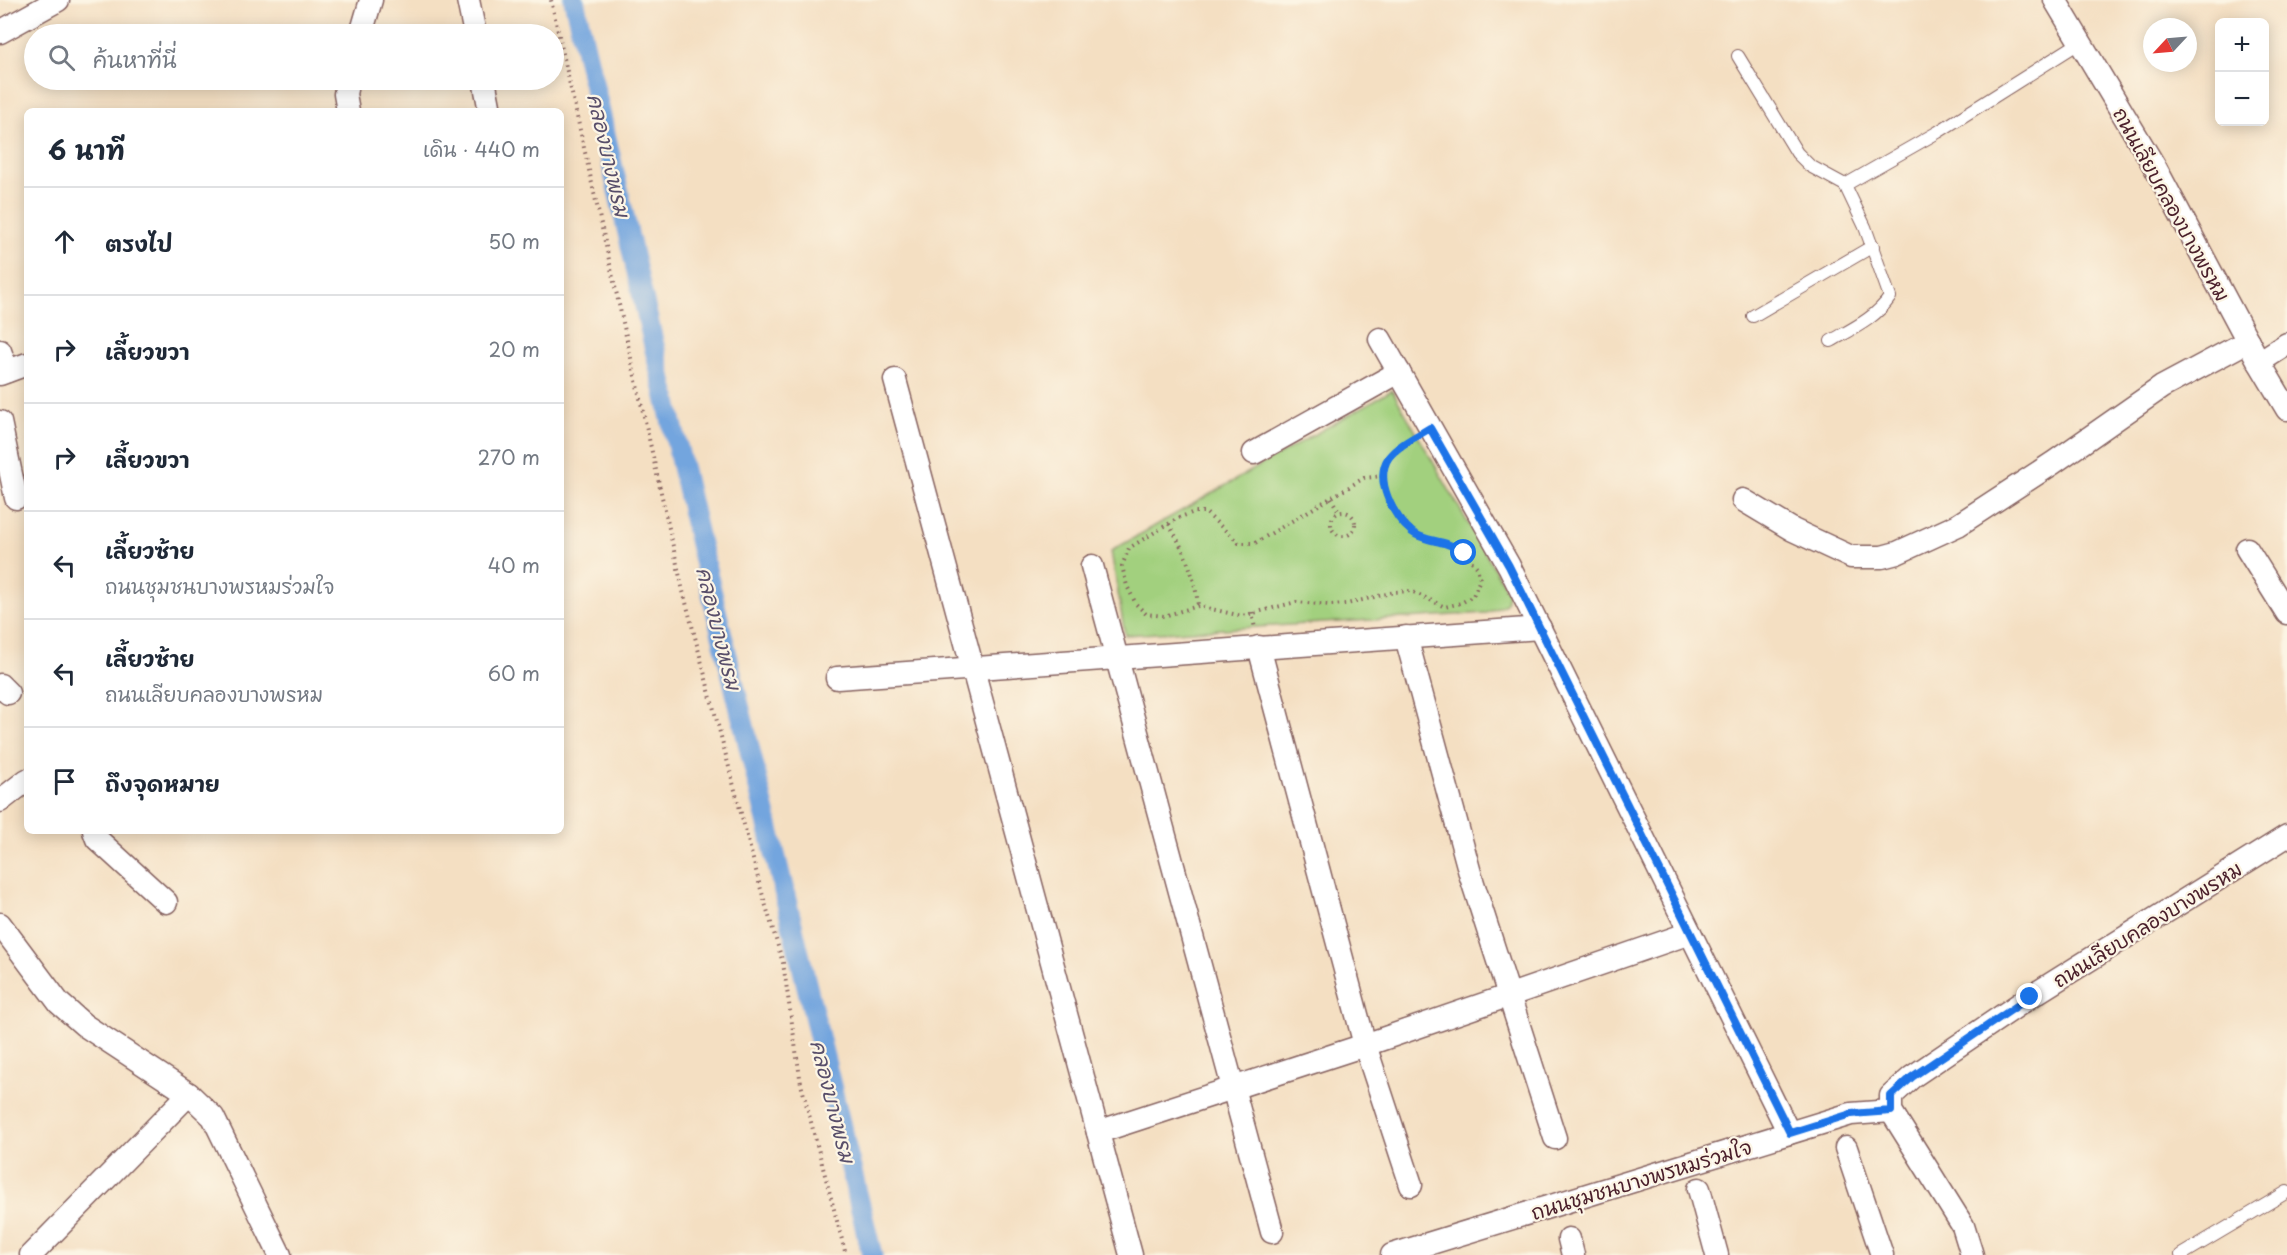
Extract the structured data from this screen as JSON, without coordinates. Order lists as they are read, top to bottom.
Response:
{
  "streets": {
    "street": ["ถนนเลียบคลองบางพรหม", "ถนนชุมชนบางพรหมร่วมใจ"]
  },
  "crossings": [
    ["ถนนเลียบคลองบางพรหม", "ถนนชุมชนบางพรหมร่วมใจ"]
  ],
  "water": ["คลองบางพรม"],
  "north": "bottom left",
  "page": {
    "map_buttons": ["+", "−"],
    "search": "ค้นหาที่นี่",
    "heading": ["6 นาที", "เดิน · 440 m"],
    "list": [
      ["ตรงไป", "50 m"],
      ["เลี้ยวขวา", "20 m"],
      ["เลี้ยวขวา", "270 m"],
      ["เลี้ยวซ้าย", "ถนนชุมชนบางพรหมร่วมใจ", "40 m"],
      ["เลี้ยวซ้าย", "ถนนเลียบคลองบางพรหม", "60 m"],
      "ถึงจุดหมาย"
    ]
  }
}
